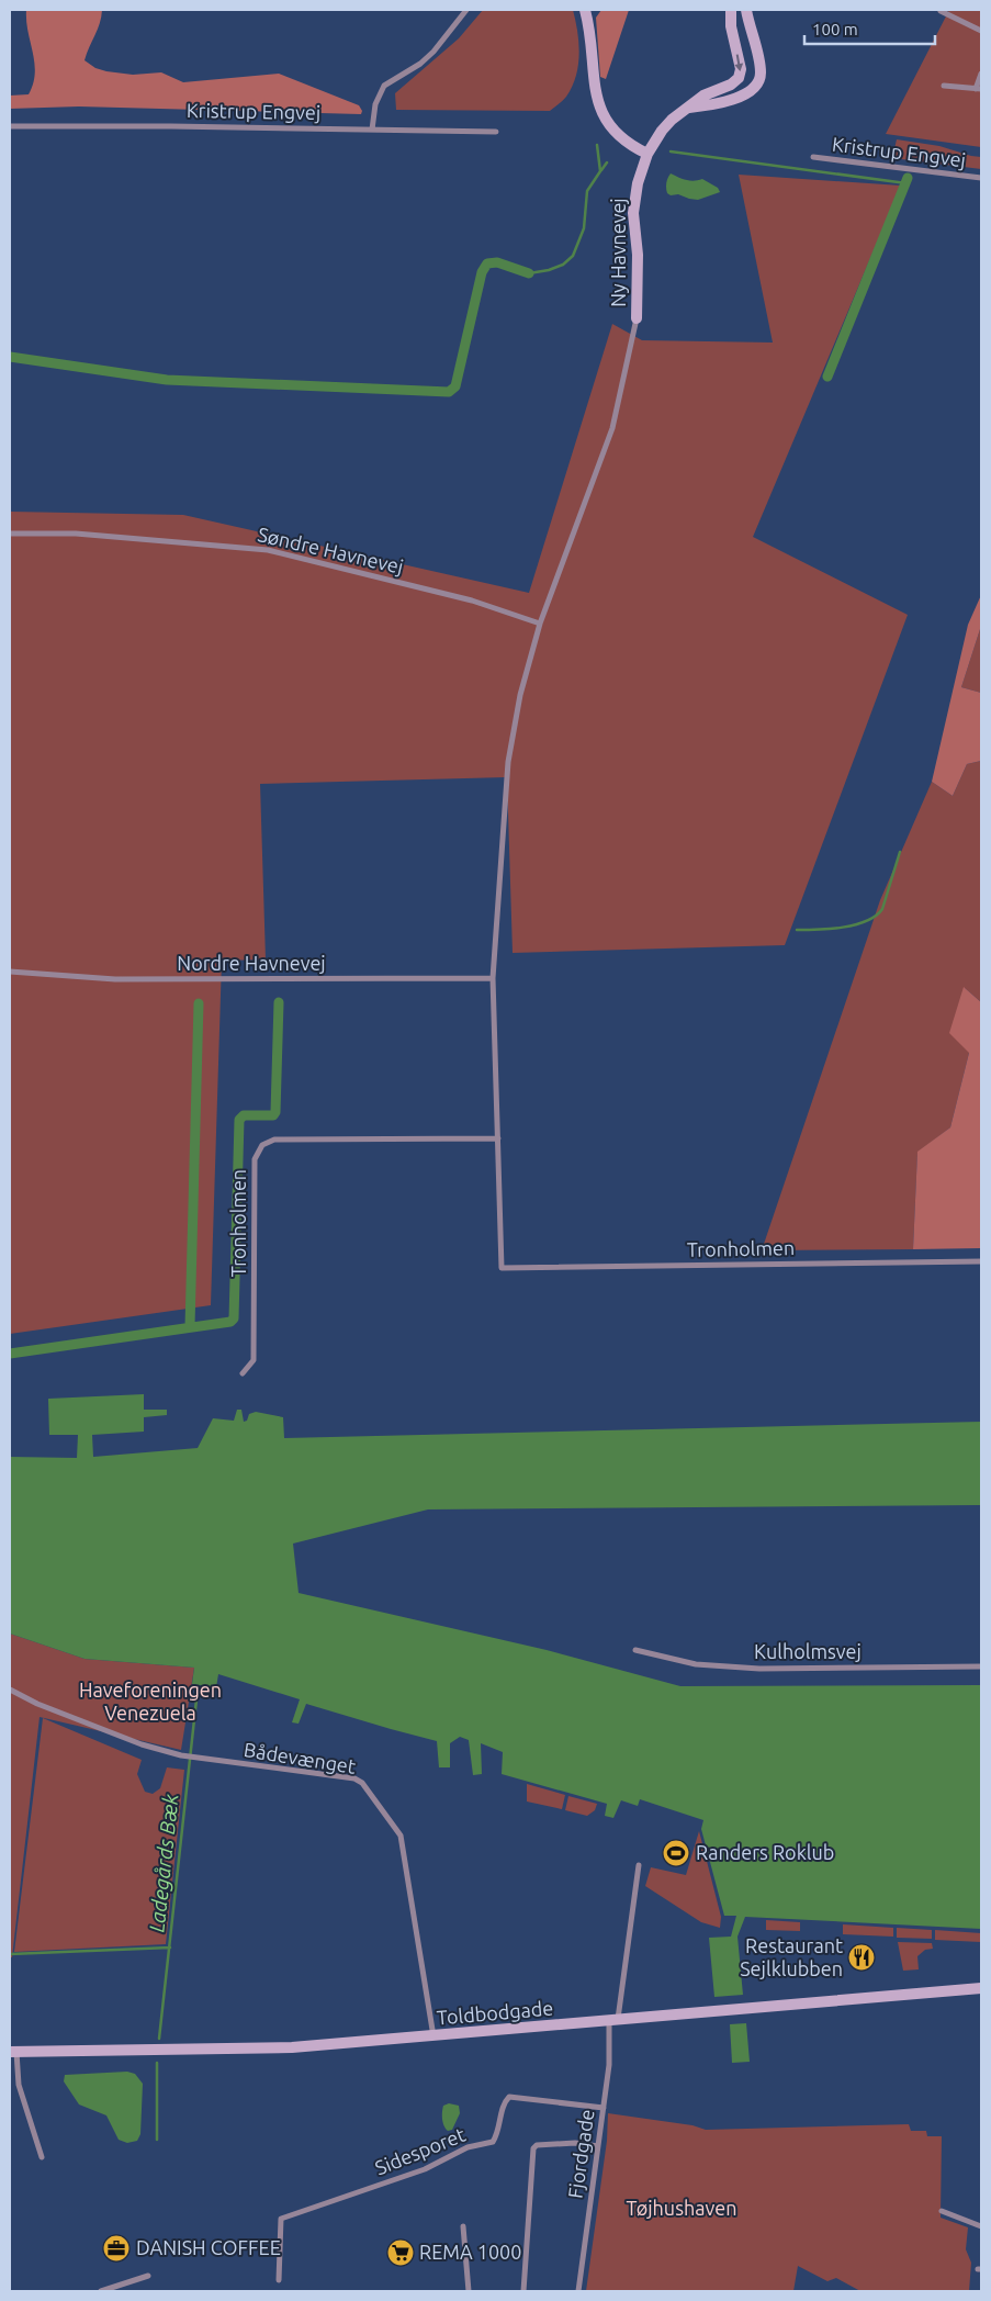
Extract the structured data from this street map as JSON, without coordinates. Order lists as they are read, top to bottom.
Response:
{
  "streets": {
    "street": [
      "Kristrup Engvej",
      "Ny Havnevej",
      "Søndre Havnevej",
      "Nordre Havnevej",
      "Tronholmen",
      "Kulholmsvej",
      "Bådevænget",
      "Toldbodgade",
      "Sidesporet",
      "Fjordgade"
    ]
  },
  "crossings": [
    ["Bådevænget", "Toldbodgade"],
    ["Toldbodgade", "Fjordgade"],
    ["Sidesporet", "Fjordgade"]
  ],
  "water": ["Ladegårds Bæk"],
  "parks": ["Haveforeningen Venezuela", "Tøjhushaven"],
  "places": {
    "sports": ["Randers Roklub"],
    "restaurant": ["Restaurant Sejlklubben"],
    "office": ["DANISH COFFEE"],
    "supermarket": ["REMA 1000"]
  },
  "scale_bar": "100 m"
}
